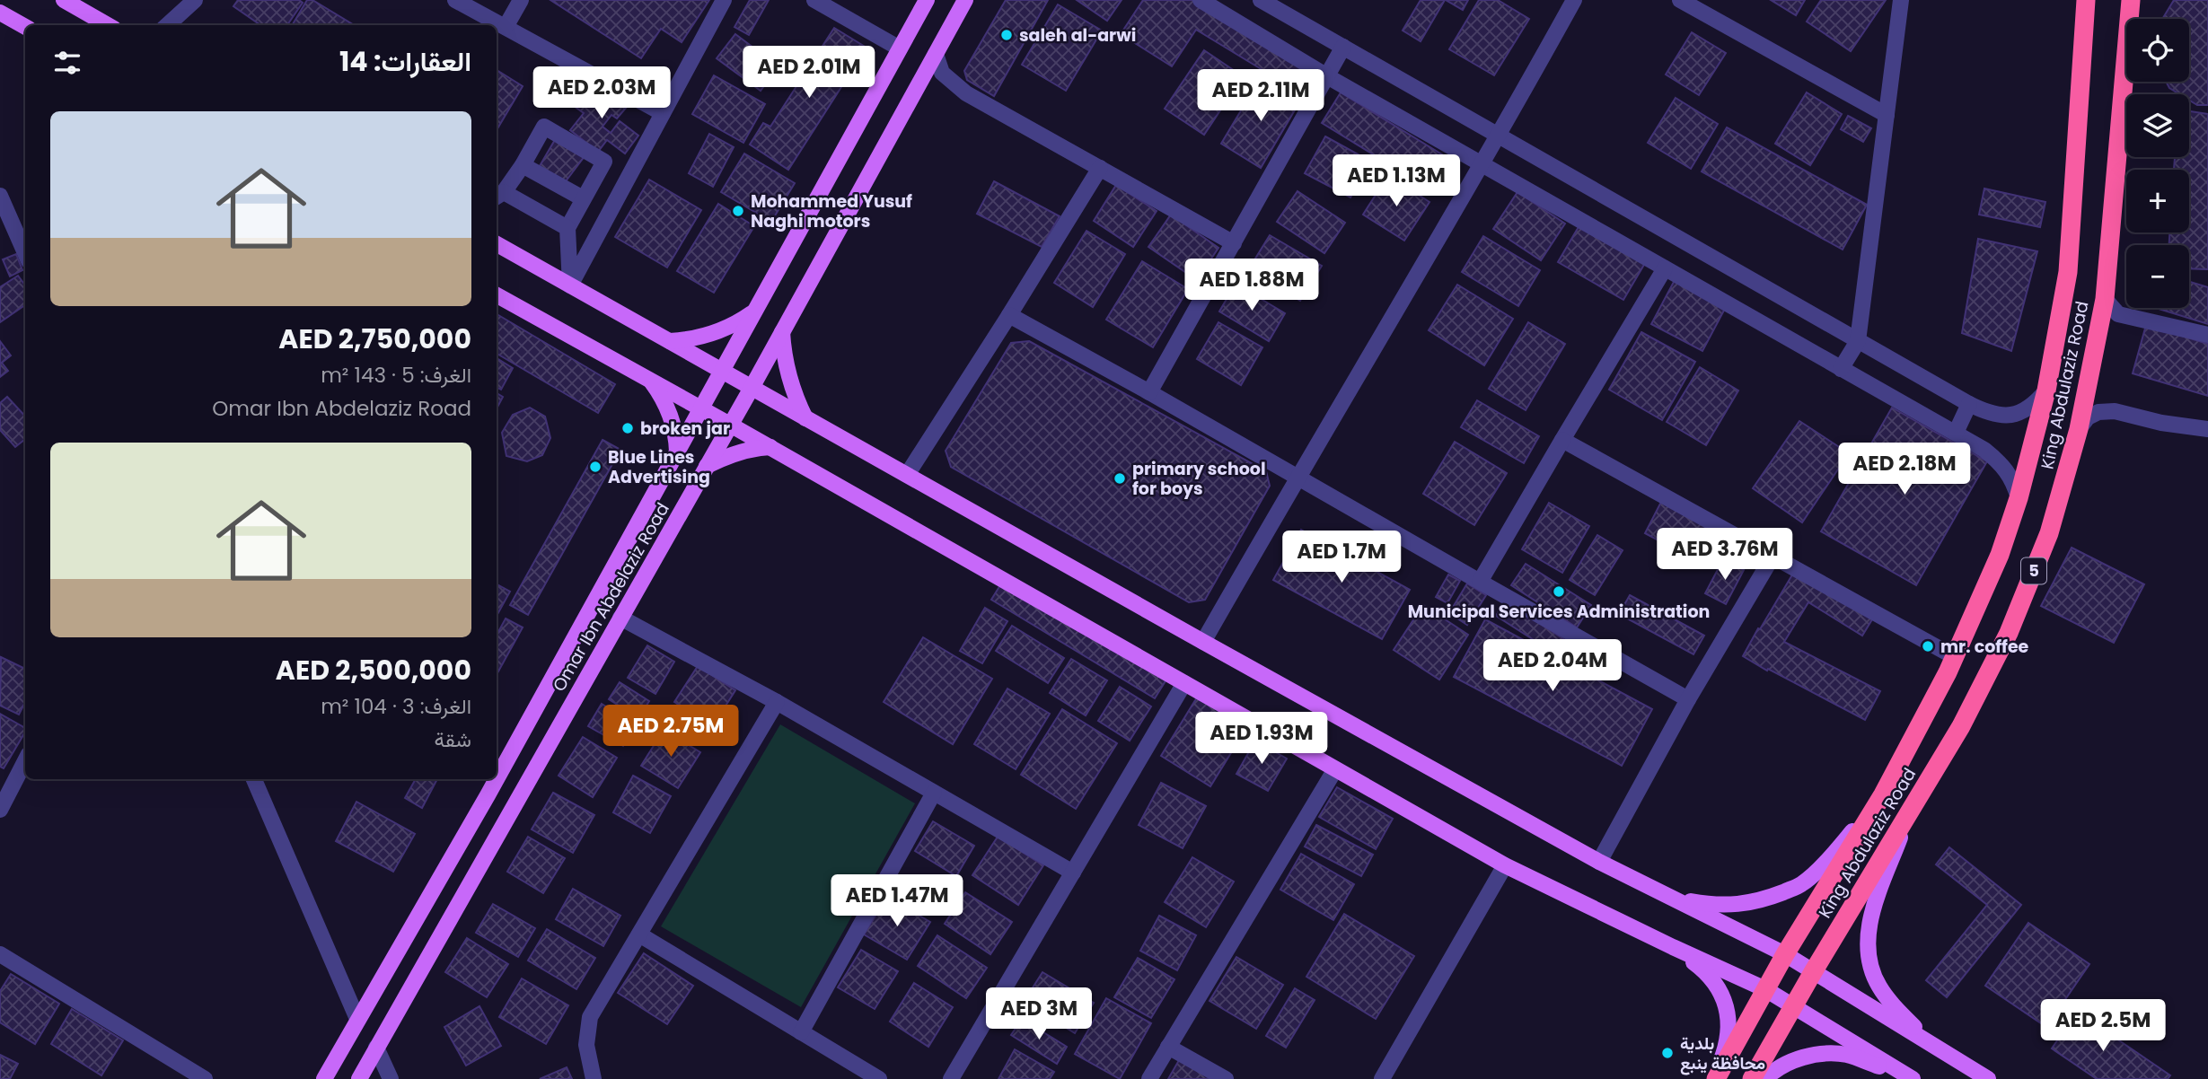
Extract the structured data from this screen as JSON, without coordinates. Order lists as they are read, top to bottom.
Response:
{
  "streets": {
    "highway": ["King Abdulaziz Road", "5"],
    "main road": ["Omar Ibn Abdelaziz Road"]
  },
  "places": [
    "saleh al-arwi",
    "Mohammed Yusuf Naghi motors",
    "broken jar",
    "Blue Lines Advertising",
    "primary school for boys",
    "Municipal Services Administration",
    "mr. coffee",
    "بلدية محافظة ينبع"
  ],
  "page": {
    "map_buttons": ["+", "−"],
    "heading": "العقارات: 14",
    "price": [
      "AED 2.01M",
      "AED 2.03M",
      "AED 2.11M",
      "AED 1.13M",
      "AED 1.88M",
      "AED 2.18M",
      "AED 3.76M",
      "AED 1.7M",
      "AED 2.04M",
      "AED 2.75M",
      "AED 1.93M",
      "AED 1.47M",
      "AED 3M",
      "AED 2.5M"
    ],
    "list": [
      {
        "name": "AED 2,750,000",
        "note": "الغرف: 5 · 143 m² · Omar Ibn Abdelaziz Road"
      },
      {
        "name": "AED 2,500,000",
        "note": "الغرف: 3 · 104 m² · شقة"
      }
    ]
  }
}
